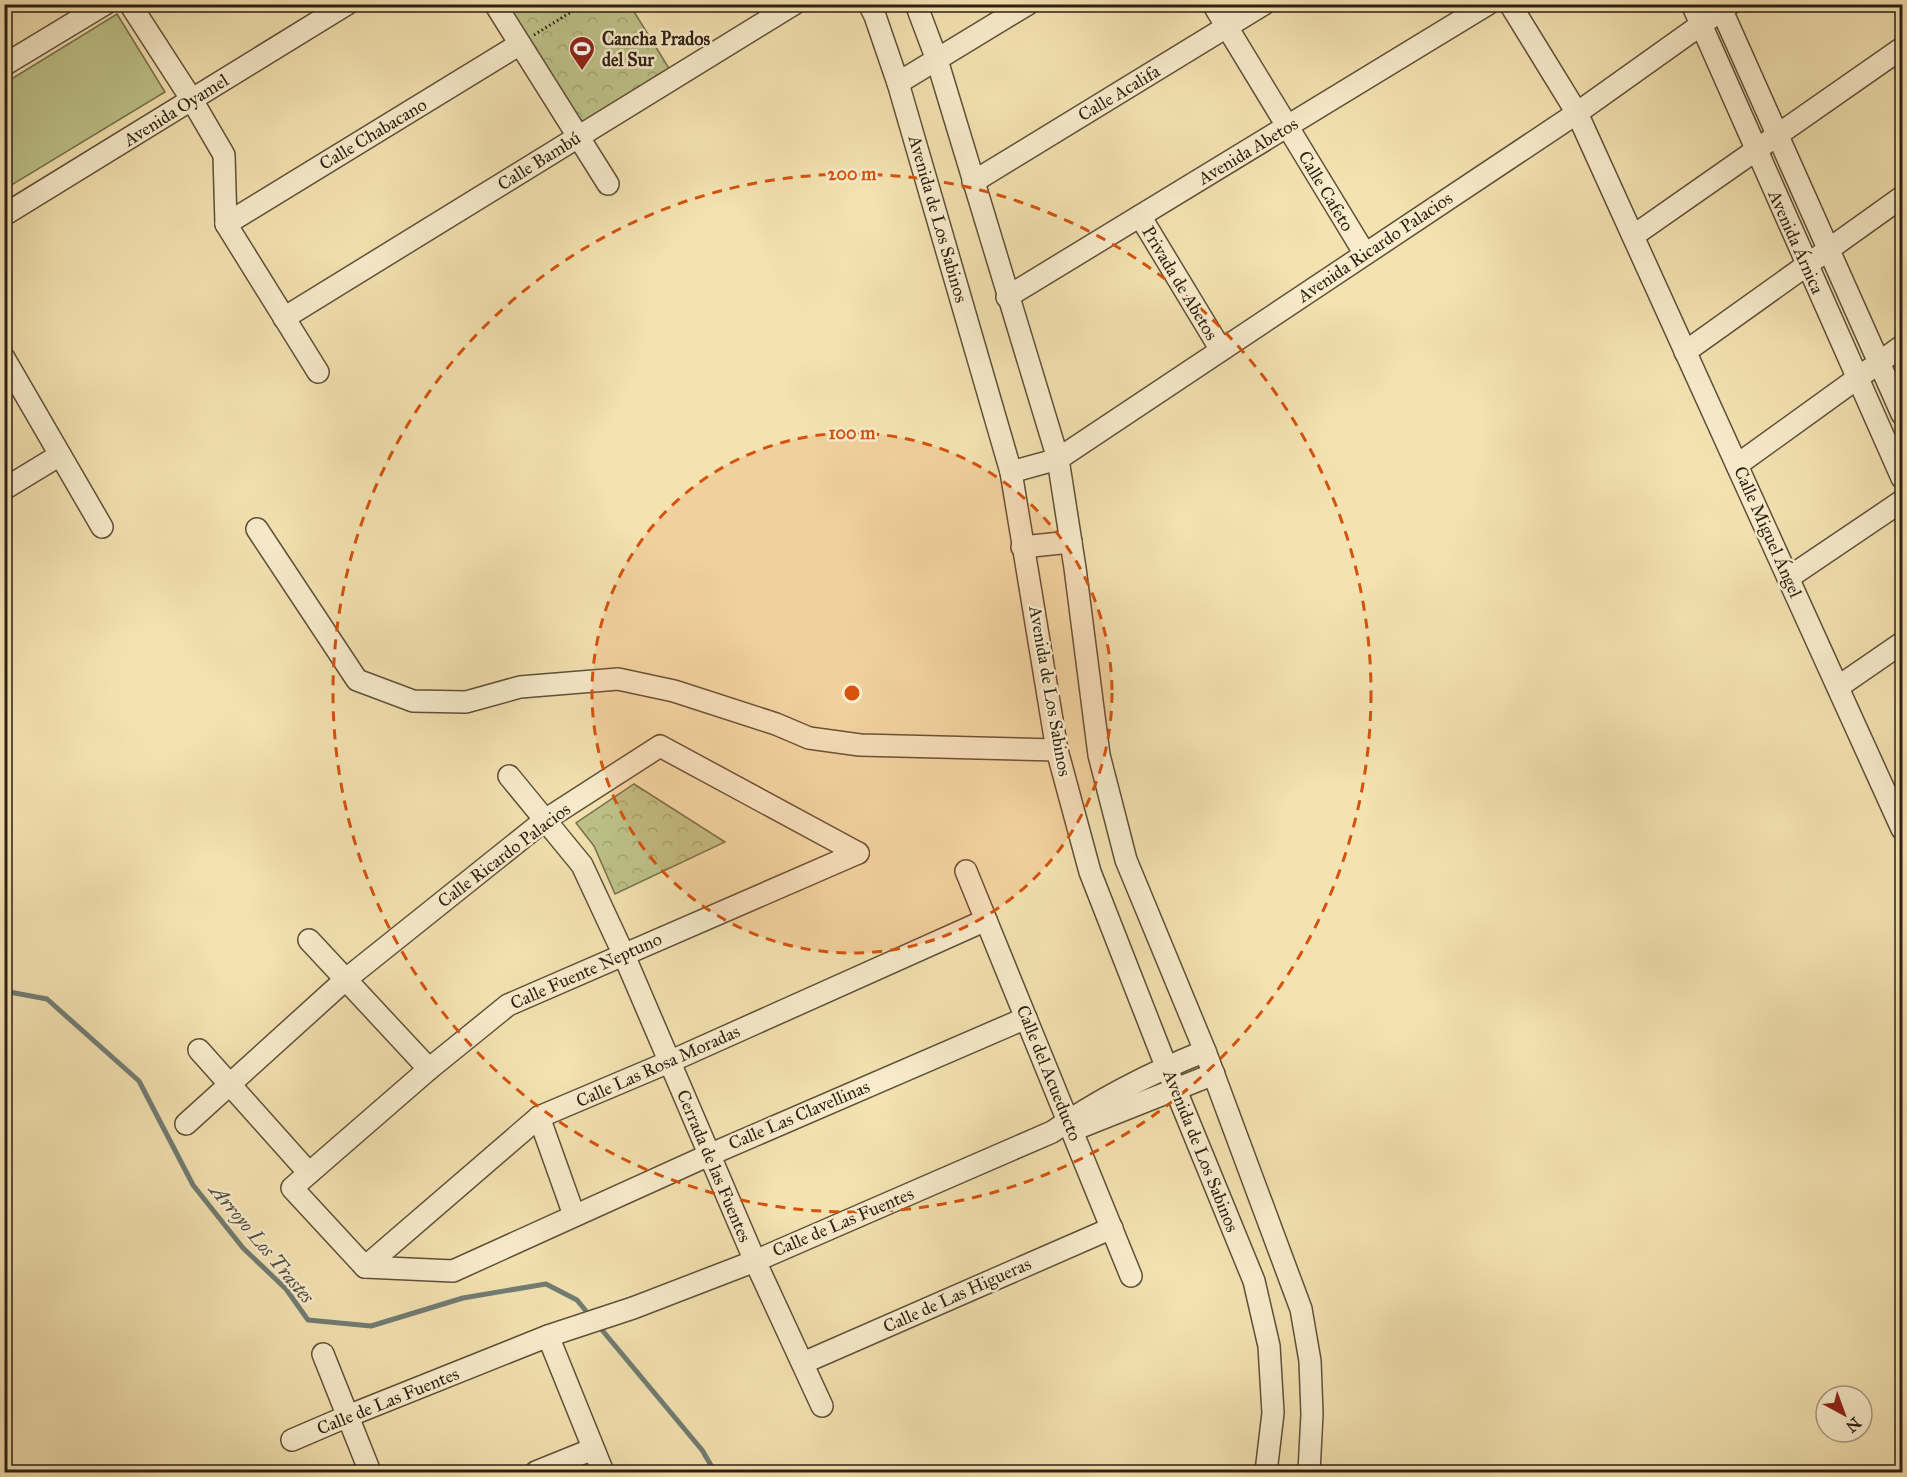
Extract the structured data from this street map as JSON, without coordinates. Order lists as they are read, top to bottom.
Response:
{
  "streets": {
    "street": [
      "Calle Acalifa",
      "Avenida Oyamel",
      "Calle Chabacano",
      "Avenida Abetos",
      "Calle Bambú",
      "Calle Cafeto",
      "Avenida de Los Sabinos",
      "Avenida Árnica",
      "Avenida Ricardo Palacios",
      "Privada de Abetos",
      "Calle Miguel Ángel",
      "Calle Ricardo Palacios",
      "Calle Fuente Neptuno",
      "Calle Las Rosa Moradas",
      "Calle del Acueducto",
      "Calle Las Clavellinas",
      "Cerrada de las Fuentes",
      "Calle de Las Fuentes",
      "Calle de Las Higueras"
    ]
  },
  "crossings": [
    ["Calle Acalifa", "Calle Cafeto"],
    ["Calle Acalifa", "Avenida de Los Sabinos"],
    ["Avenida Abetos", "Calle Cafeto"],
    ["Avenida Abetos", "Avenida de Los Sabinos"],
    ["Avenida Abetos", "Privada de Abetos"],
    ["Calle Cafeto", "Avenida Ricardo Palacios"],
    ["Avenida de Los Sabinos", "Avenida Ricardo Palacios"],
    ["Avenida Árnica", "Avenida Ricardo Palacios"],
    ["Avenida Ricardo Palacios", "Privada de Abetos"],
    ["Avenida Ricardo Palacios", "Calle Miguel Ángel"],
    ["Calle Ricardo Palacios", "Calle Fuente Neptuno"],
    ["Calle Ricardo Palacios", "Cerrada de las Fuentes"],
    ["Calle Fuente Neptuno", "Calle Las Rosa Moradas"],
    ["Calle Fuente Neptuno", "Calle Las Clavellinas"],
    ["Calle Fuente Neptuno", "Cerrada de las Fuentes"],
    ["Calle Las Rosa Moradas", "Calle del Acueducto"],
    ["Calle Las Rosa Moradas", "Calle Las Clavellinas"],
    ["Calle Las Rosa Moradas", "Cerrada de las Fuentes"],
    ["Calle del Acueducto", "Calle Las Clavellinas"],
    ["Calle del Acueducto", "Calle de Las Fuentes"],
    ["Calle del Acueducto", "Calle de Las Higueras"],
    ["Calle Las Clavellinas", "Cerrada de las Fuentes"],
    ["Cerrada de las Fuentes", "Calle de Las Fuentes"],
    ["Cerrada de las Fuentes", "Calle de Las Higueras"]
  ],
  "water": ["Arroyo Los Trastes"],
  "places": {
    "sports": ["Cancha Prados del Sur"]
  },
  "north": "bottom right",
  "rings": ["200 m", "100 m"]
}
